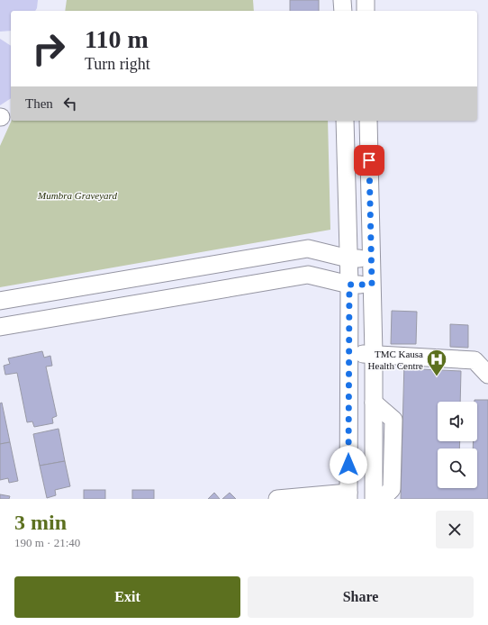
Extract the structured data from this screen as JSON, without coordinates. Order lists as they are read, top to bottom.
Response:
{
  "parks": ["Mumbra Graveyard"],
  "places": {
    "hospital": ["TMC Kausa Health Centre"]
  },
  "page": {
    "turn": ["110 m", "Turn right"],
    "then": "Then",
    "heading": ["3 min", "190 m · 21:40"],
    "buttons": ["Exit", "Share"]
  }
}
